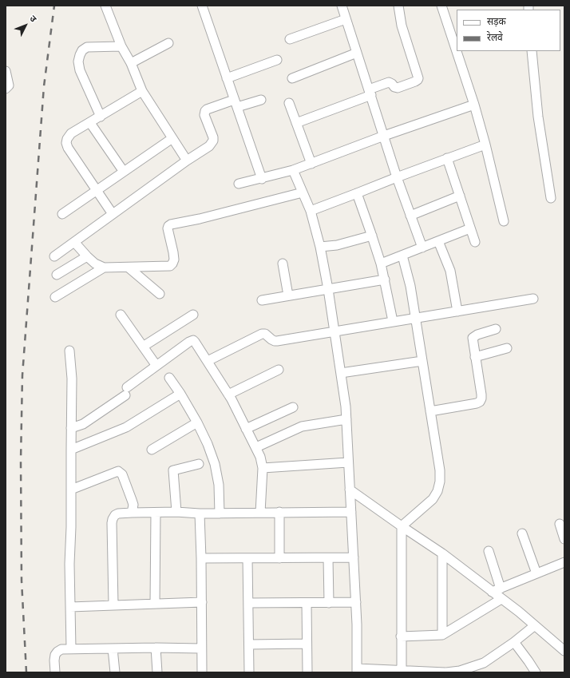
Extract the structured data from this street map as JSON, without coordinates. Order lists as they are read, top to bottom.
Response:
{
  "legend": ["सड़क", "रेलवे"],
  "north": "top right"
}
